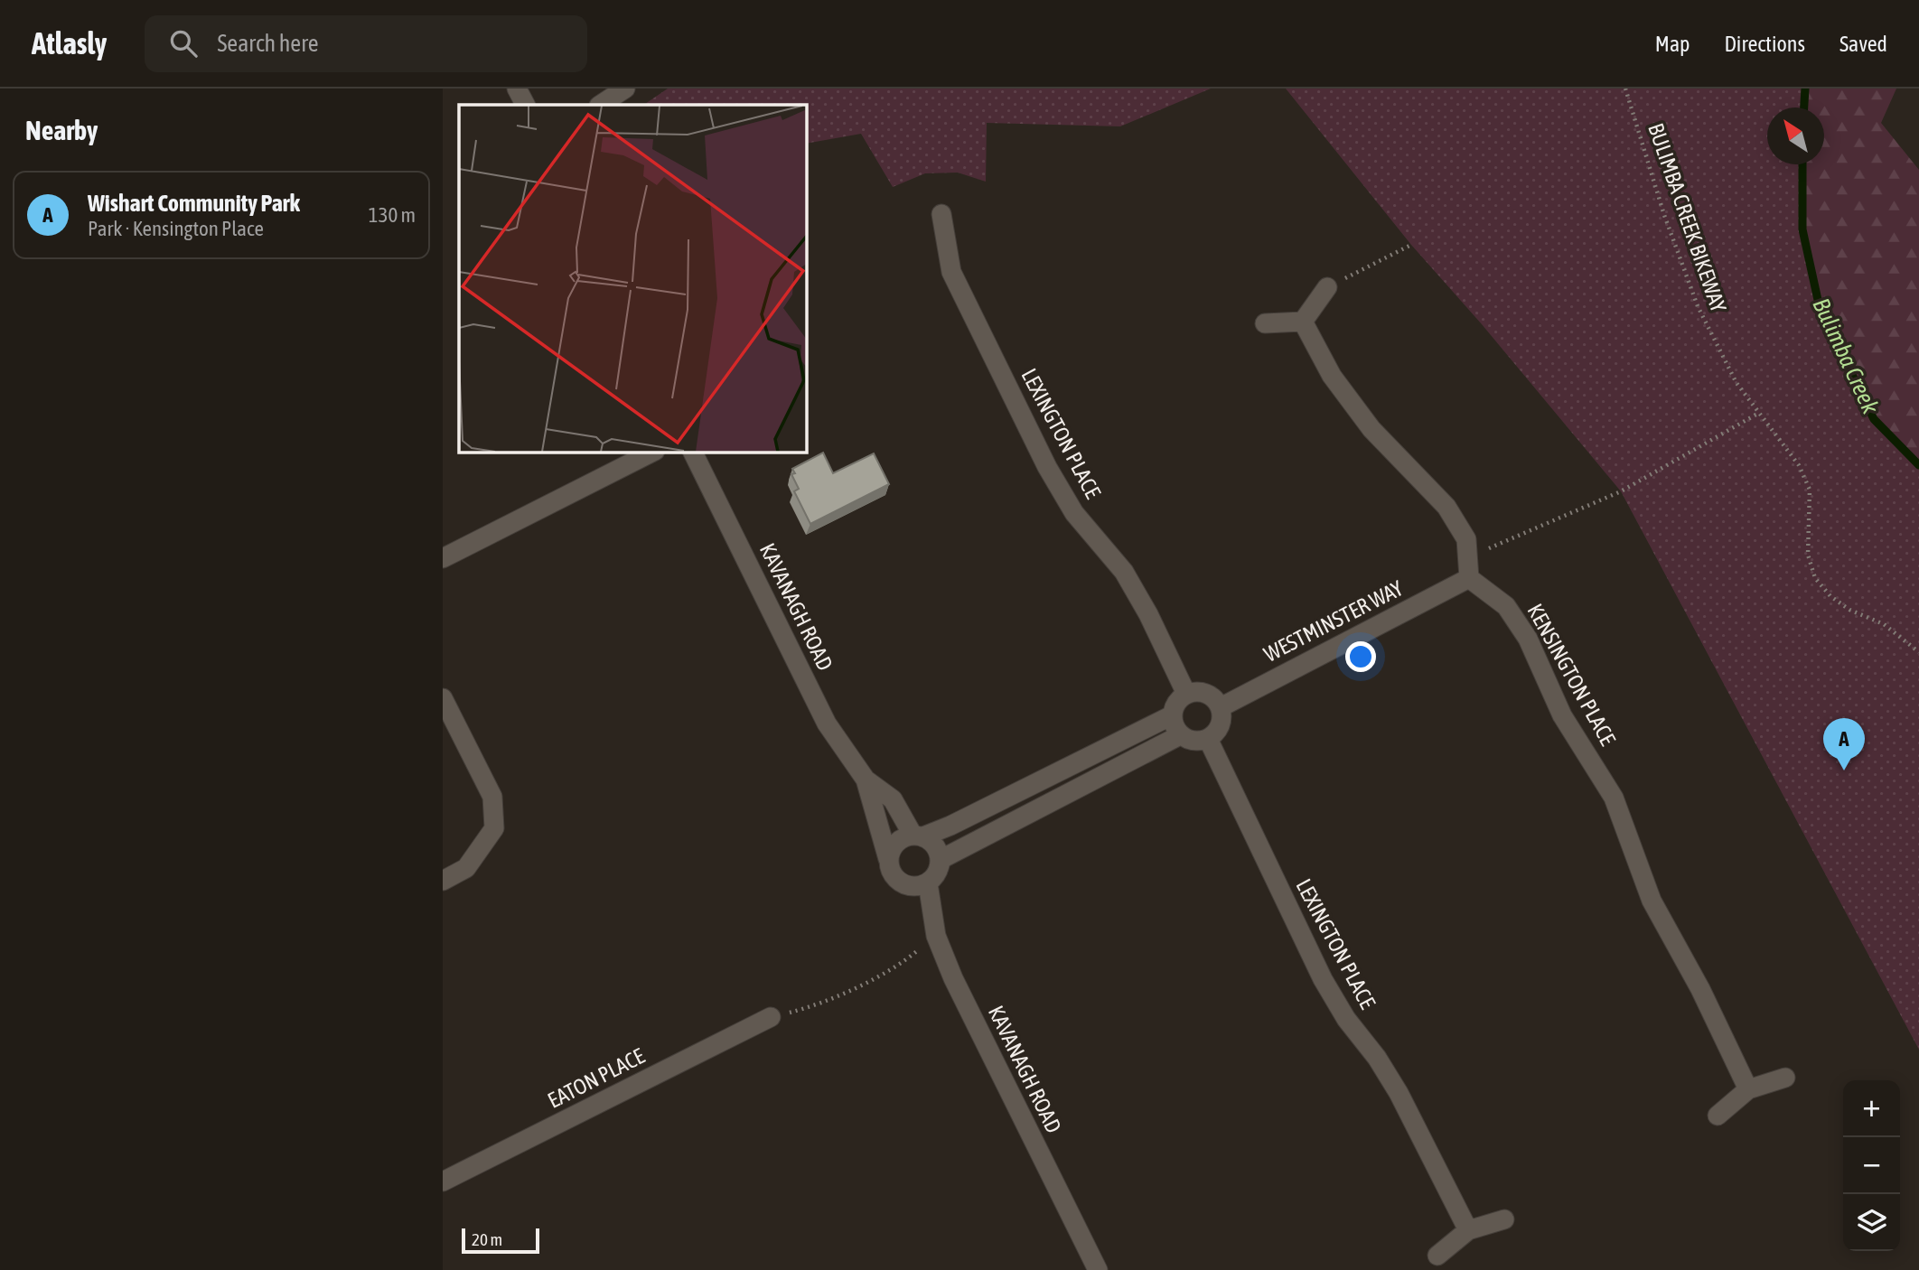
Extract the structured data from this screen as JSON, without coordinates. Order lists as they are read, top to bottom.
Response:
{
  "streets": {
    "street": [
      "LEXINGTON PLACE",
      "KAVANAGH ROAD",
      "WESTMINSTER WAY",
      "KENSINGTON PLACE",
      "EATON PLACE"
    ],
    "path": ["BULIMBA CREEK BIKEWAY"]
  },
  "crossings": [
    ["LEXINGTON PLACE", "WESTMINSTER WAY"],
    ["WESTMINSTER WAY", "KENSINGTON PLACE"]
  ],
  "water": ["Bulimba Creek"],
  "scale_bar": "20 m",
  "north": "top left",
  "page": {
    "header": "Atlasly",
    "search": "Search here",
    "nav": ["Map", "Directions", "Saved"],
    "heading": "Nearby",
    "list": [
      {
        "mark": "A",
        "name": "Wishart Community Park",
        "note": "Park · Kensington Place",
        "value": "130 m"
      }
    ],
    "pins": "A",
    "map_buttons": ["+", "−"],
    "scale": "20 m"
  }
}
